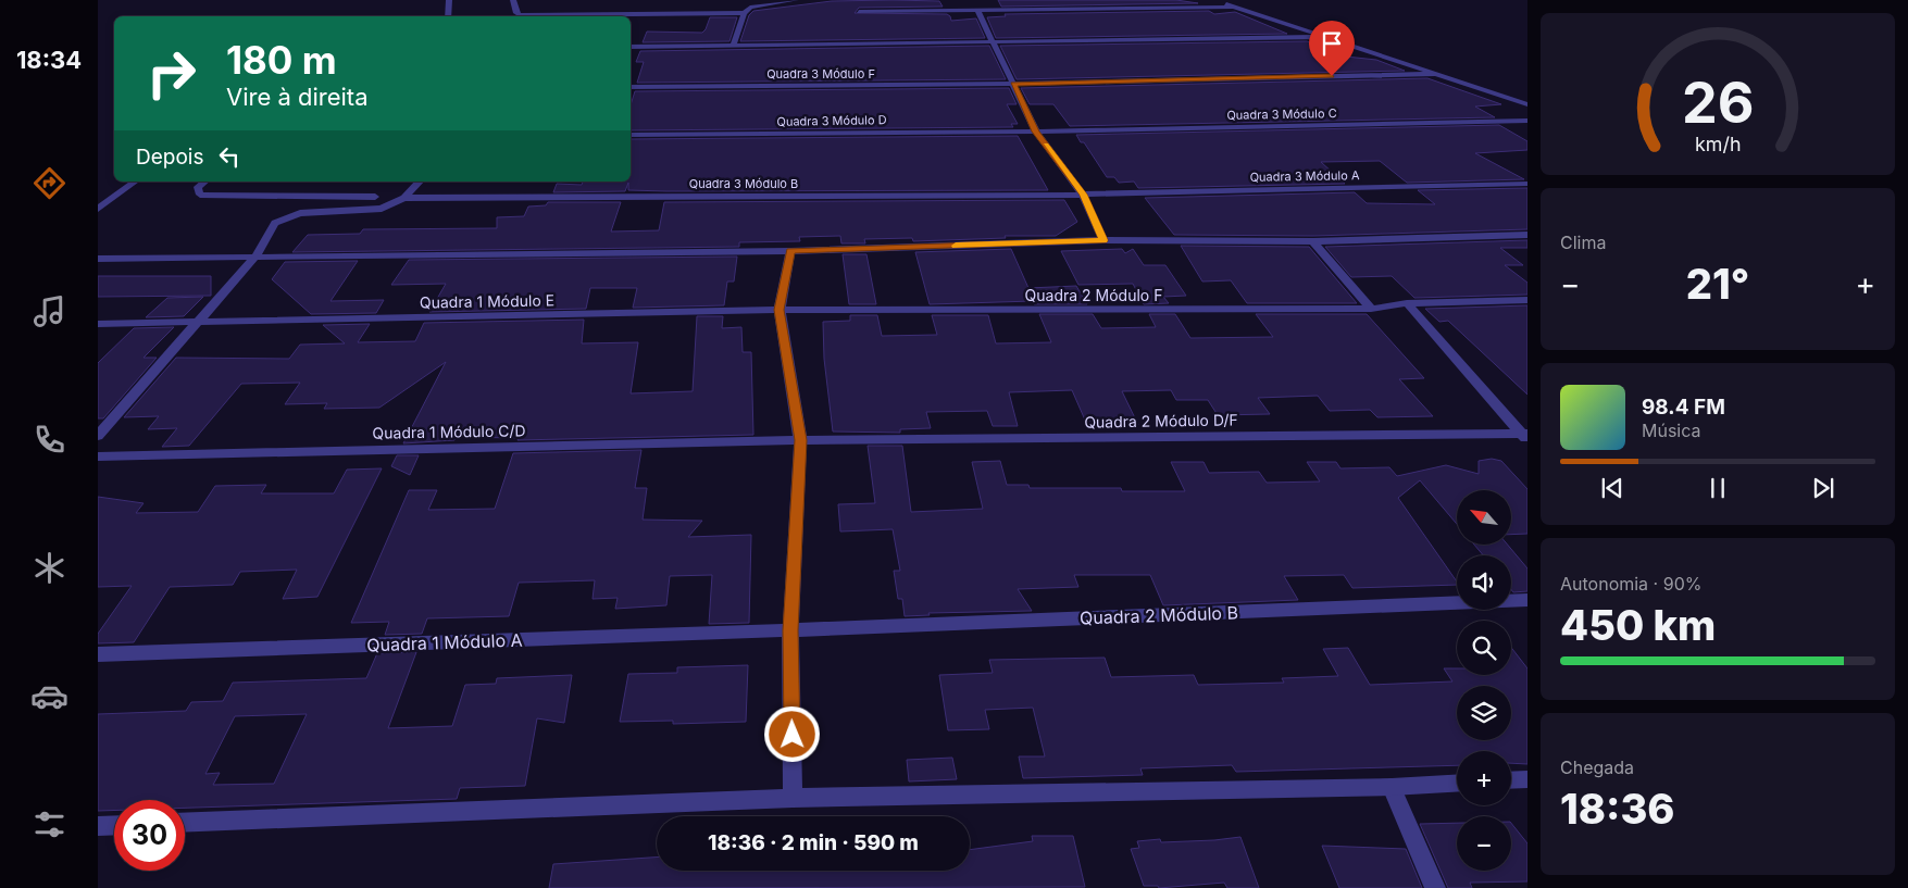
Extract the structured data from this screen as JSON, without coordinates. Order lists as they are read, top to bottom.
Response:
{
  "streets": {
    "street": [
      "Quadra 3 Módulo F",
      "Quadra 3 Módulo C",
      "Quadra 3 Módulo D",
      "Quadra 3 Módulo A",
      "Quadra 3 Módulo B",
      "Quadra 2 Módulo F",
      "Quadra 1 Módulo E",
      "Quadra 2 Módulo D/F",
      "Quadra 1 Módulo C/D",
      "Quadra 2 Módulo B",
      "Quadra 1 Módulo A"
    ]
  },
  "crossings": [
    ["Quadra 3 Módulo C", "Quadra 3 Módulo D"],
    ["Quadra 3 Módulo A", "Quadra 3 Módulo B"],
    ["Quadra 2 Módulo F", "Quadra 1 Módulo E"],
    ["Quadra 2 Módulo D/F", "Quadra 1 Módulo C/D"],
    ["Quadra 2 Módulo B", "Quadra 1 Módulo A"]
  ],
  "north": "top left",
  "page": {
    "tabs": "18:34",
    "turn": ["180 m", "Vire à direita"],
    "then": "Depois",
    "tile": [
      "Clima",
      ["Autonomia · 90%", "450 km"],
      ["Chegada", "18:36"]
    ],
    "heat": ["−", "21°", "+"],
    "song": ["98.4 FM", "Música"],
    "map_buttons": ["+", "−"],
    "limit": "30",
    "trip": "18:36 · 2 min · 590 m",
    "gauge": ["26", "km/h"]
  }
}
